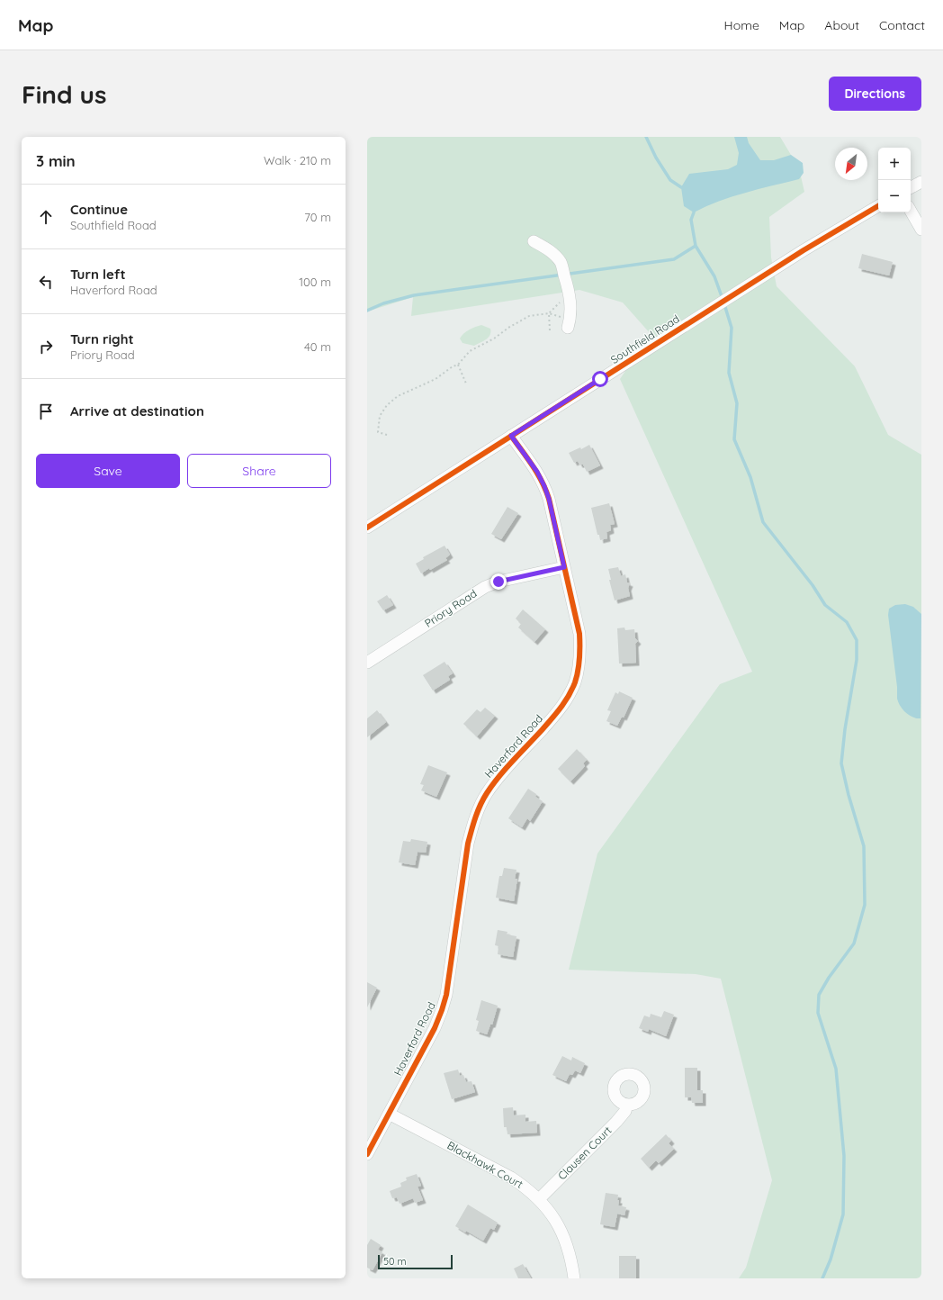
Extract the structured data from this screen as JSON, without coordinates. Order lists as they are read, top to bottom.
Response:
{
  "streets": {
    "street": [
      "Southfield Road",
      "Priory Road",
      "Haverford Road",
      "Clausen Court",
      "Blackhawk Court"
    ]
  },
  "crossings": [
    ["Southfield Road", "Haverford Road"],
    ["Priory Road", "Haverford Road"],
    ["Haverford Road", "Blackhawk Court"],
    ["Clausen Court", "Blackhawk Court"]
  ],
  "scale_bar": "50 m",
  "north": "bottom left",
  "page": {
    "header": "Map",
    "nav": [
      "Home",
      "Map",
      "About",
      "Contact"
    ],
    "buttons": [
      "Directions",
      ["Save", "Share"]
    ],
    "title": "Find us",
    "heading": ["3 min", "Walk · 210 m"],
    "map_buttons": ["+", "−"],
    "list": [
      ["Continue", "Southfield Road", "70 m"],
      ["Turn left", "Haverford Road", "100 m"],
      ["Turn right", "Priory Road", "40 m"],
      "Arrive at destination"
    ],
    "scale": "50 m"
  }
}
